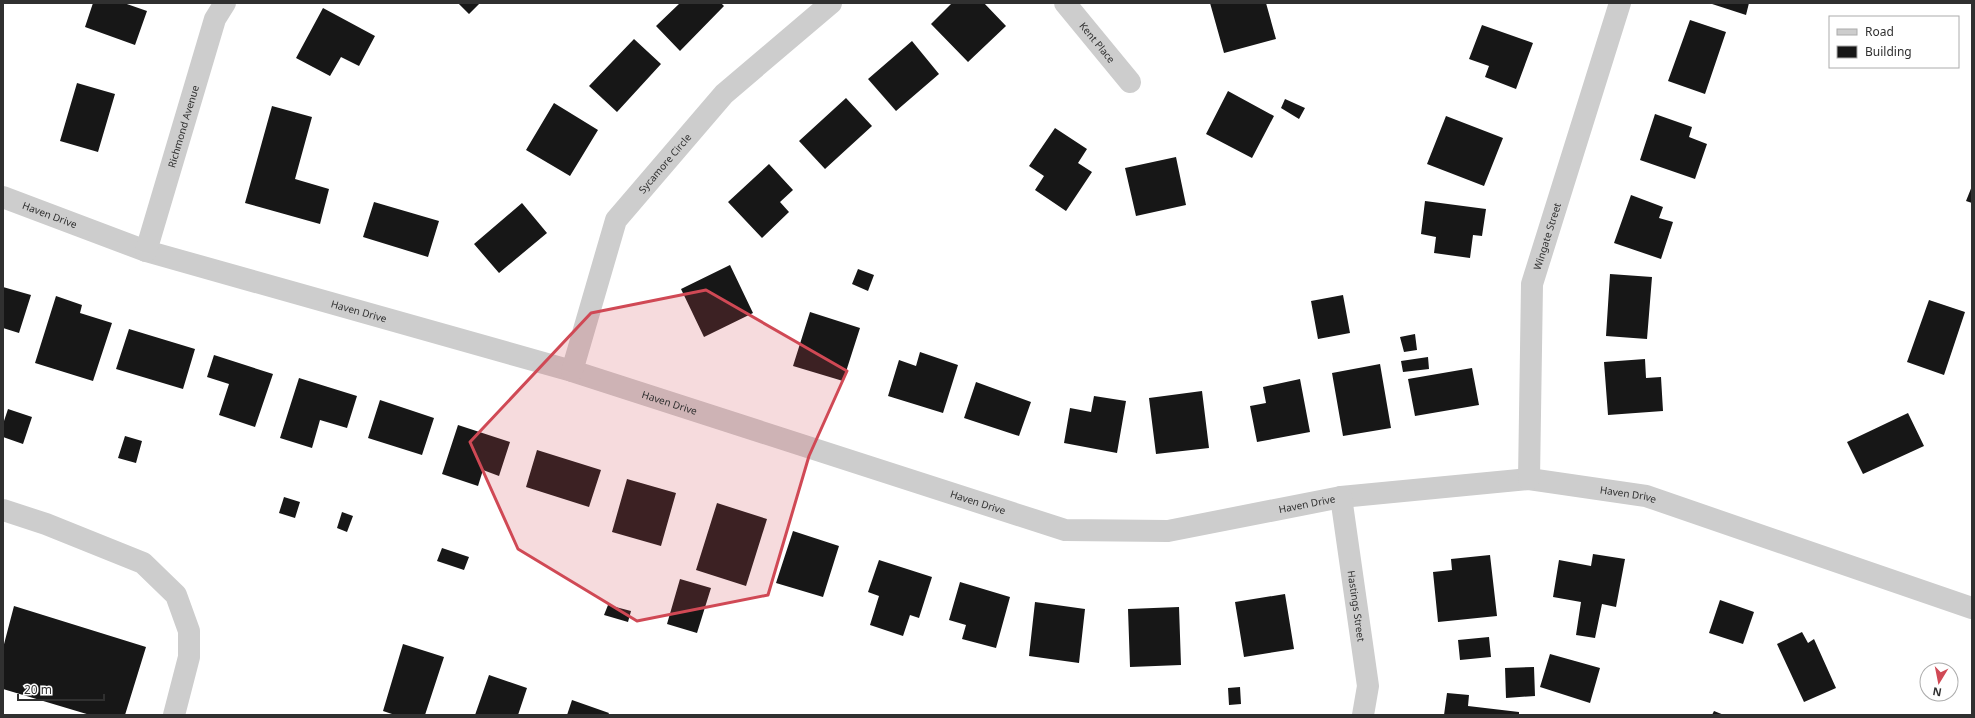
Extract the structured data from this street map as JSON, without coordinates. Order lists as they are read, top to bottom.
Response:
{
  "streets": {
    "street": [
      "Kent Place",
      "Richmond Avenue",
      "Sycamore Circle",
      "Haven Drive",
      "Wingate Street",
      "Hastings Street"
    ]
  },
  "crossings": [
    ["Richmond Avenue", "Haven Drive"],
    ["Sycamore Circle", "Haven Drive"],
    ["Haven Drive", "Wingate Street"],
    ["Haven Drive", "Hastings Street"]
  ],
  "legend": ["Road", "Building"],
  "scale_bar": "20 m",
  "north": "bottom"
}
